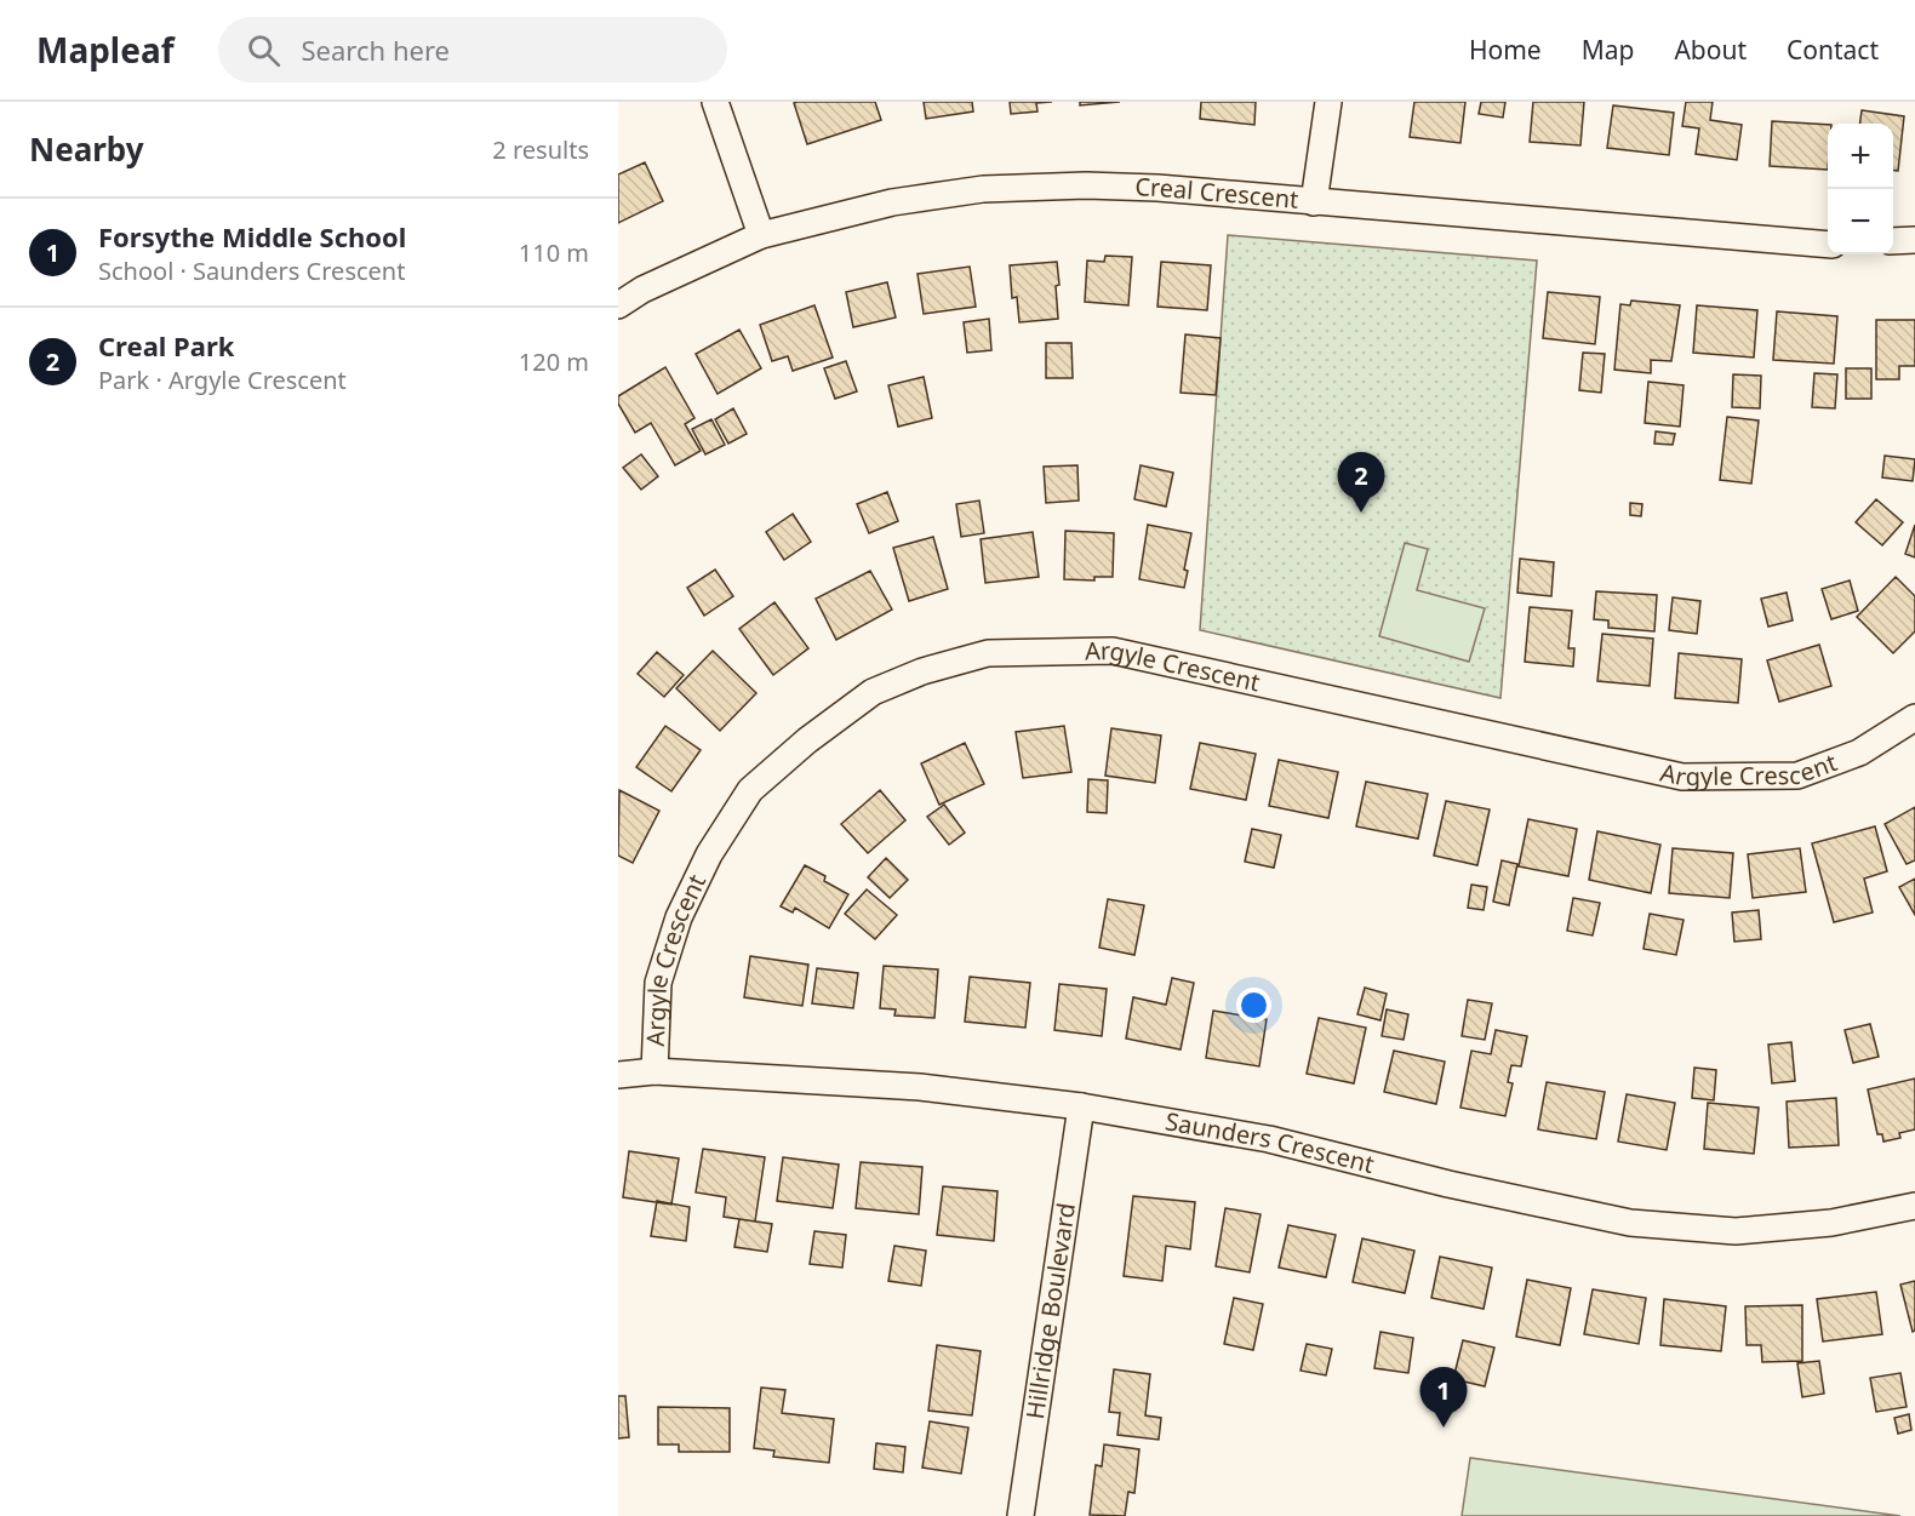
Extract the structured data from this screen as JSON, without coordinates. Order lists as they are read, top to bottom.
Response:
{
  "streets": {
    "street": [
      "Creal Crescent",
      "Argyle Crescent",
      "Saunders Crescent",
      "Hillridge Boulevard"
    ]
  },
  "crossings": [
    ["Argyle Crescent", "Saunders Crescent"],
    ["Saunders Crescent", "Hillridge Boulevard"]
  ],
  "page": {
    "header": "Mapleaf",
    "search": "Search here",
    "nav": [
      "Home",
      "Map",
      "About",
      "Contact"
    ],
    "heading": ["Nearby", "2 results"],
    "map_buttons": ["+", "−"],
    "list": [
      {
        "mark": "1",
        "name": "Forsythe Middle School",
        "note": "School · Saunders Crescent",
        "value": "110 m"
      },
      {
        "mark": "2",
        "name": "Creal Park",
        "note": "Park · Argyle Crescent",
        "value": "120 m"
      }
    ],
    "pins": ["2", "1"]
  }
}
